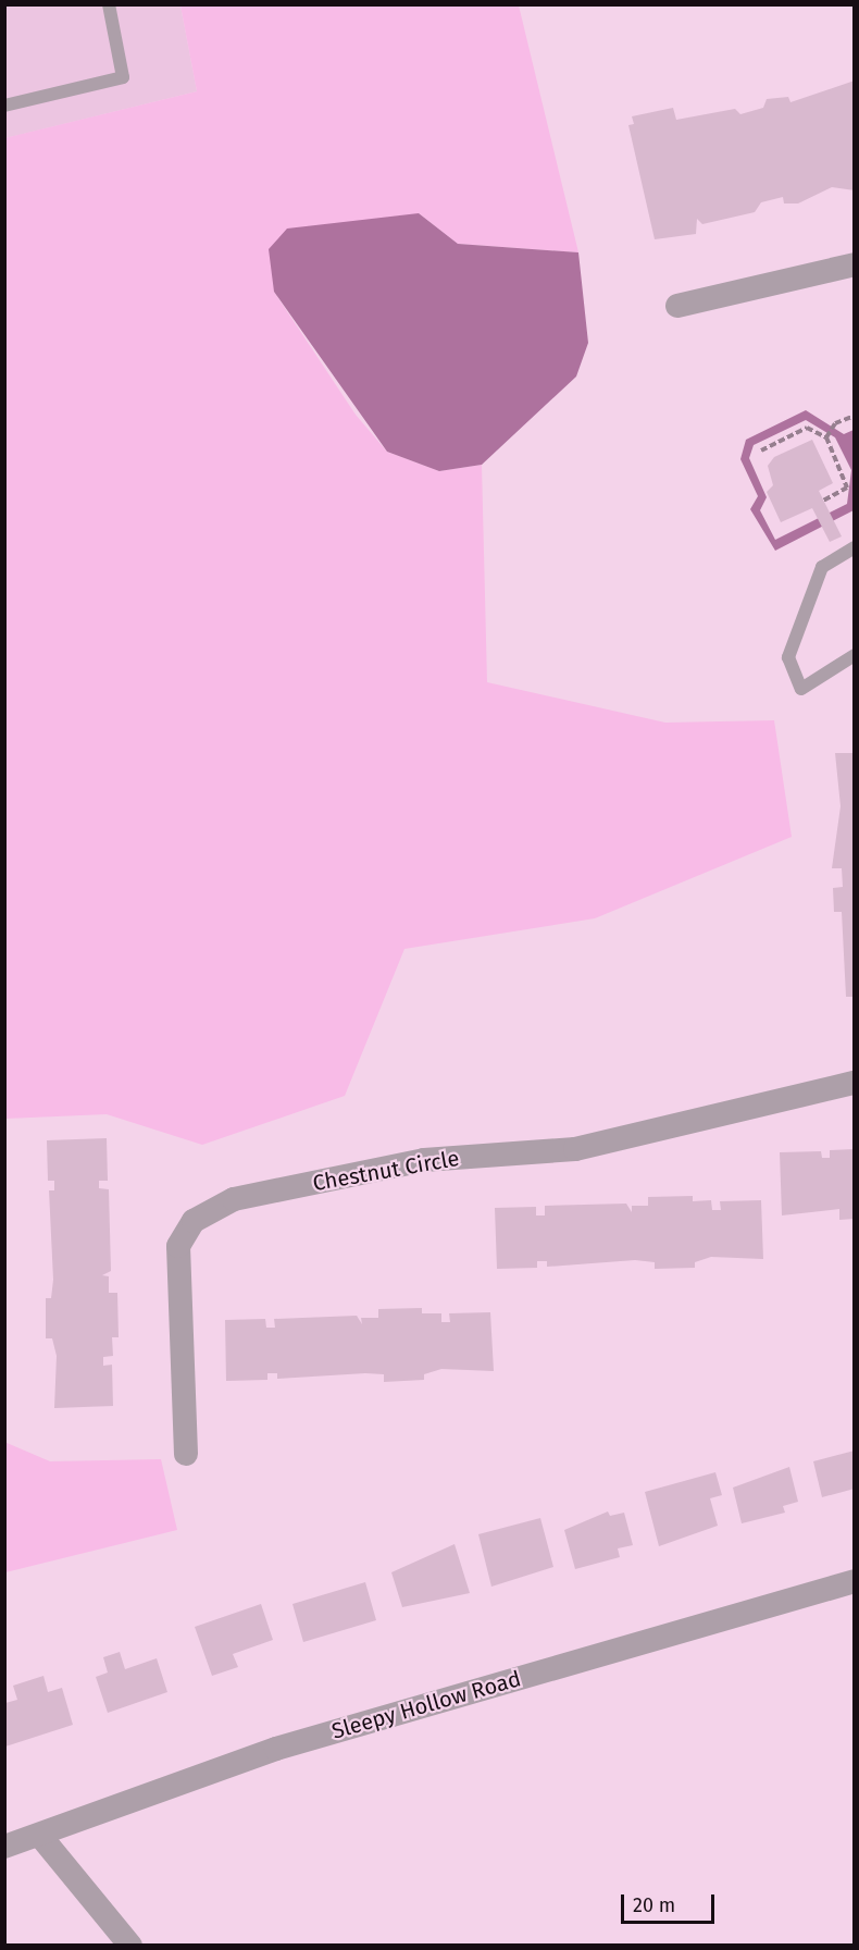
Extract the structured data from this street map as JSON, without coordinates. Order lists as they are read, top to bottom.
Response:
{
  "streets": {
    "street": ["Chestnut Circle", "Sleepy Hollow Road"]
  },
  "scale_bar": "20 m"
}
